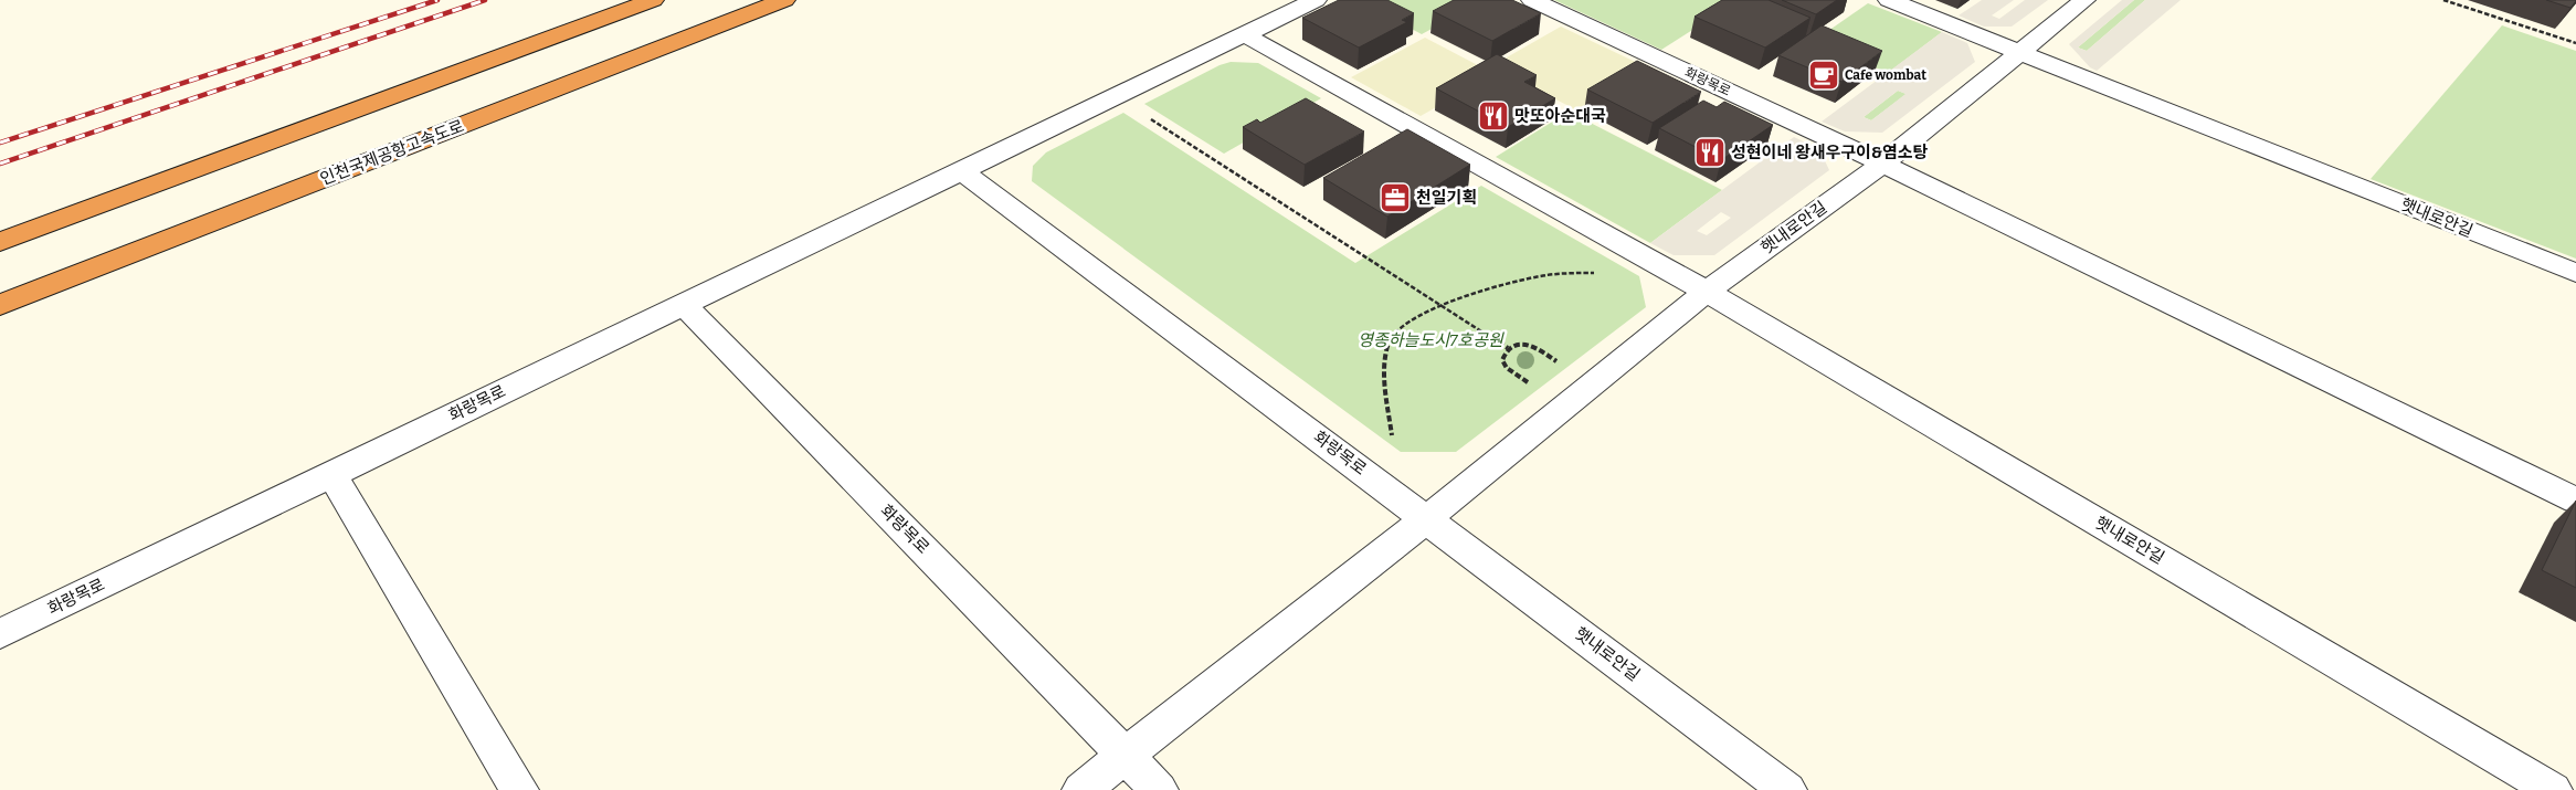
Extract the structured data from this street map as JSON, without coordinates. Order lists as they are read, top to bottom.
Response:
{
  "streets": {
    "highway": ["인천국제공항고속도로"],
    "street": ["화랑목로", "햇내로안길"]
  },
  "crossings": [
    ["화랑목로", "햇내로안길"]
  ],
  "parks": ["영종하늘도시7호공원"],
  "places": {
    "cafe": ["Cafe wombat"],
    "restaurant": ["맛또아순대국", "성현이네 왕새우구이&염소탕"],
    "office": ["천일기획"]
  }
}
